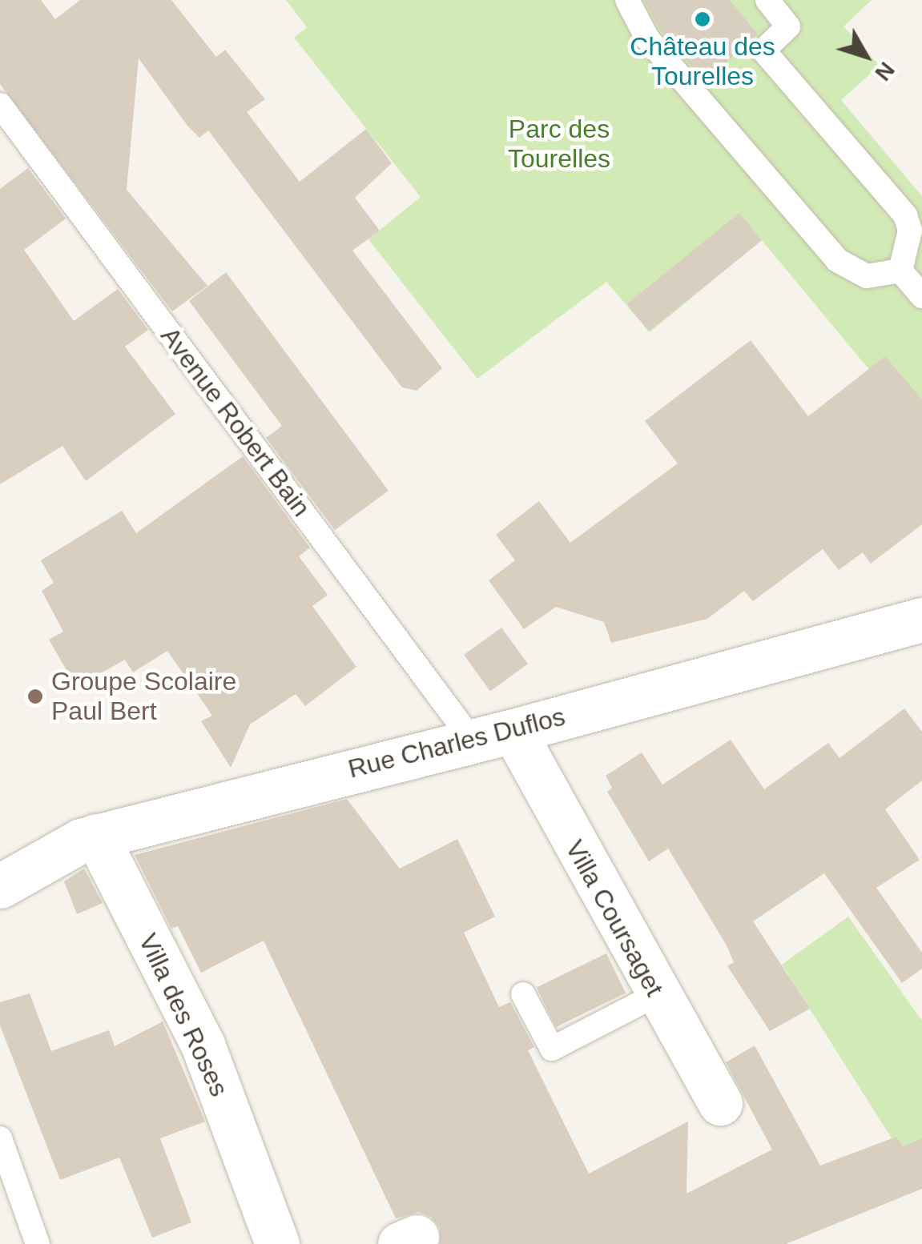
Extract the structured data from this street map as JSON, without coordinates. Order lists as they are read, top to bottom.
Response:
{
  "streets": {
    "street": ["Rue Charles Duflos", "Villa Coursaget", "Villa des Roses"],
    "lane": ["Avenue Robert Bain"]
  },
  "crossings": [
    ["Avenue Robert Bain", "Rue Charles Duflos"],
    ["Avenue Robert Bain", "Villa Coursaget"],
    ["Rue Charles Duflos", "Villa Coursaget"],
    ["Rue Charles Duflos", "Villa des Roses"]
  ],
  "parks": ["Parc des Tourelles"],
  "places": ["Château des Tourelles", "Groupe Scolaire Paul Bert"],
  "north": "bottom right"
}
